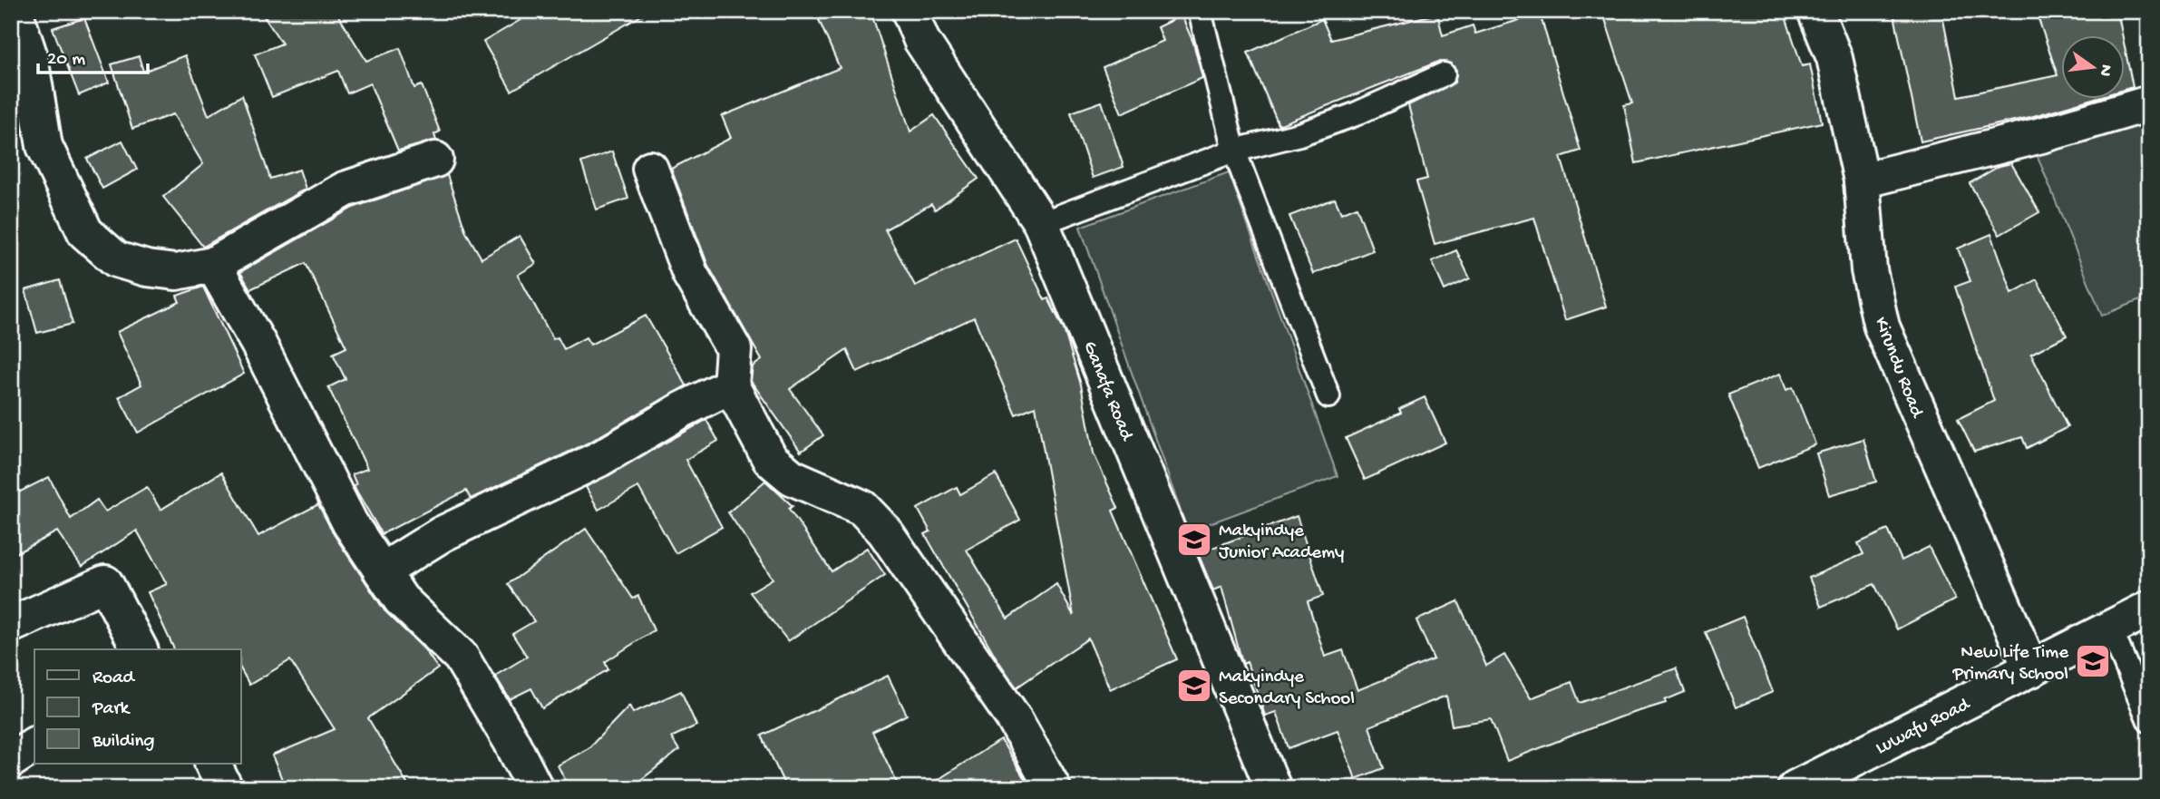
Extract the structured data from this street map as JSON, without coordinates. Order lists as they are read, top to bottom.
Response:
{
  "streets": {
    "street": ["Kirundu Road", "Ganafa Road", "Luwafu Road"]
  },
  "crossings": [
    ["Kirundu Road", "Luwafu Road"]
  ],
  "places": {
    "school or university": ["Makyindye Junior Academy", "New Life Time Primary School", "Makyindye Secondary School"]
  },
  "legend": ["Road", "Park", "Building"],
  "scale_bar": "20 m",
  "north": "right"
}
